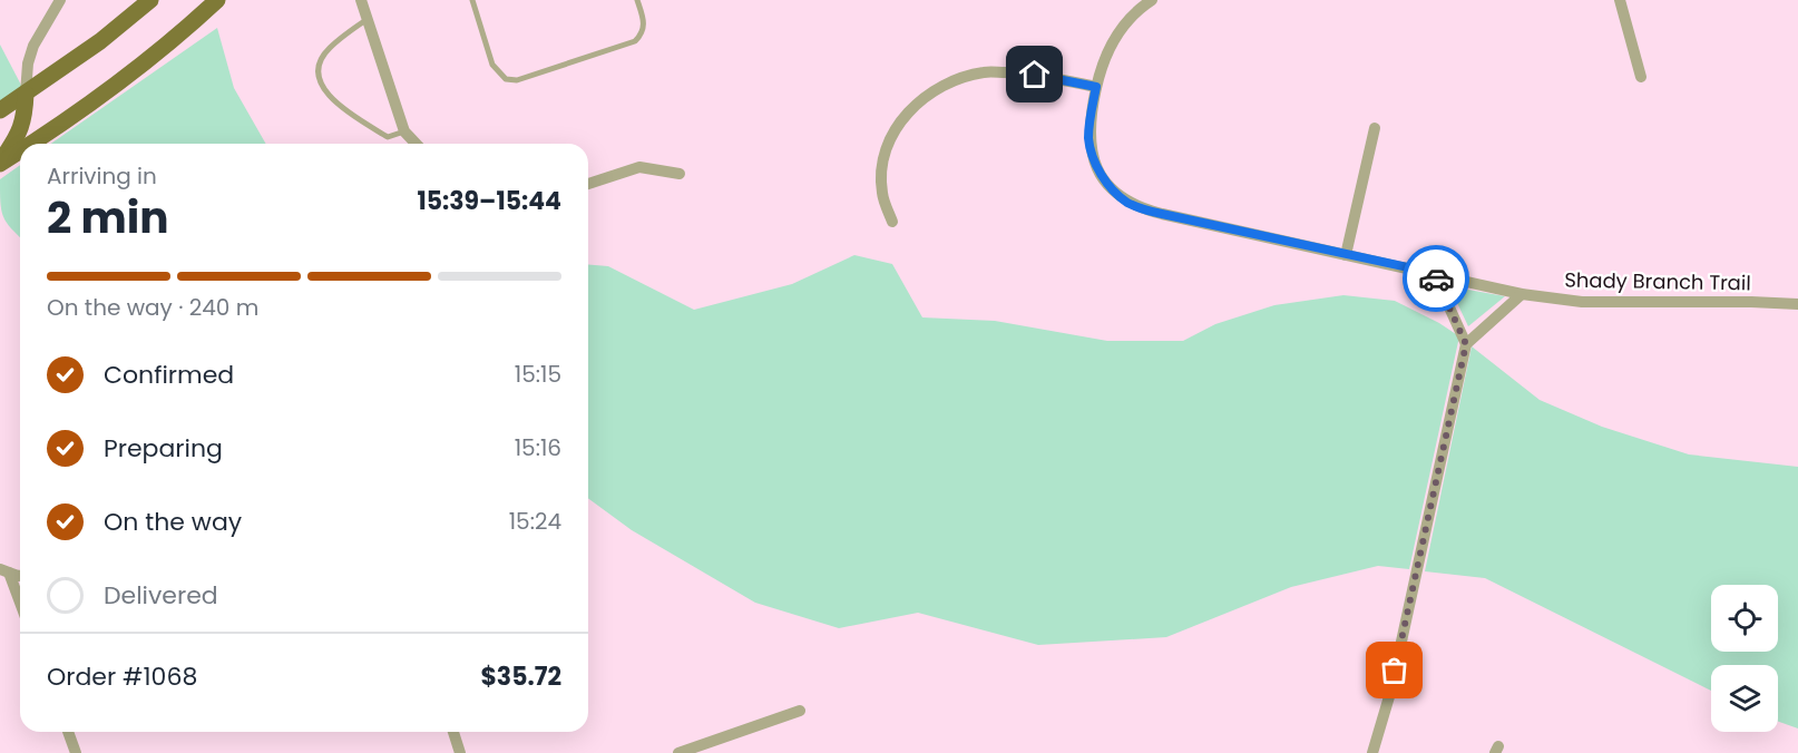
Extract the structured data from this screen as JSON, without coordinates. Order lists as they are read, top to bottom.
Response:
{
  "streets": {
    "street": ["Shady Branch Trail"]
  },
  "page": {
    "heading": ["2 min", "Arriving in", "15:39–15:44"],
    "panel": ["Order #1068", "$35.72"],
    "bar": "On the way · 240 m",
    "list": [
      ["Confirmed", "15:15"],
      ["Preparing", "15:16"],
      ["On the way", "15:24"],
      "Delivered"
    ]
  }
}
